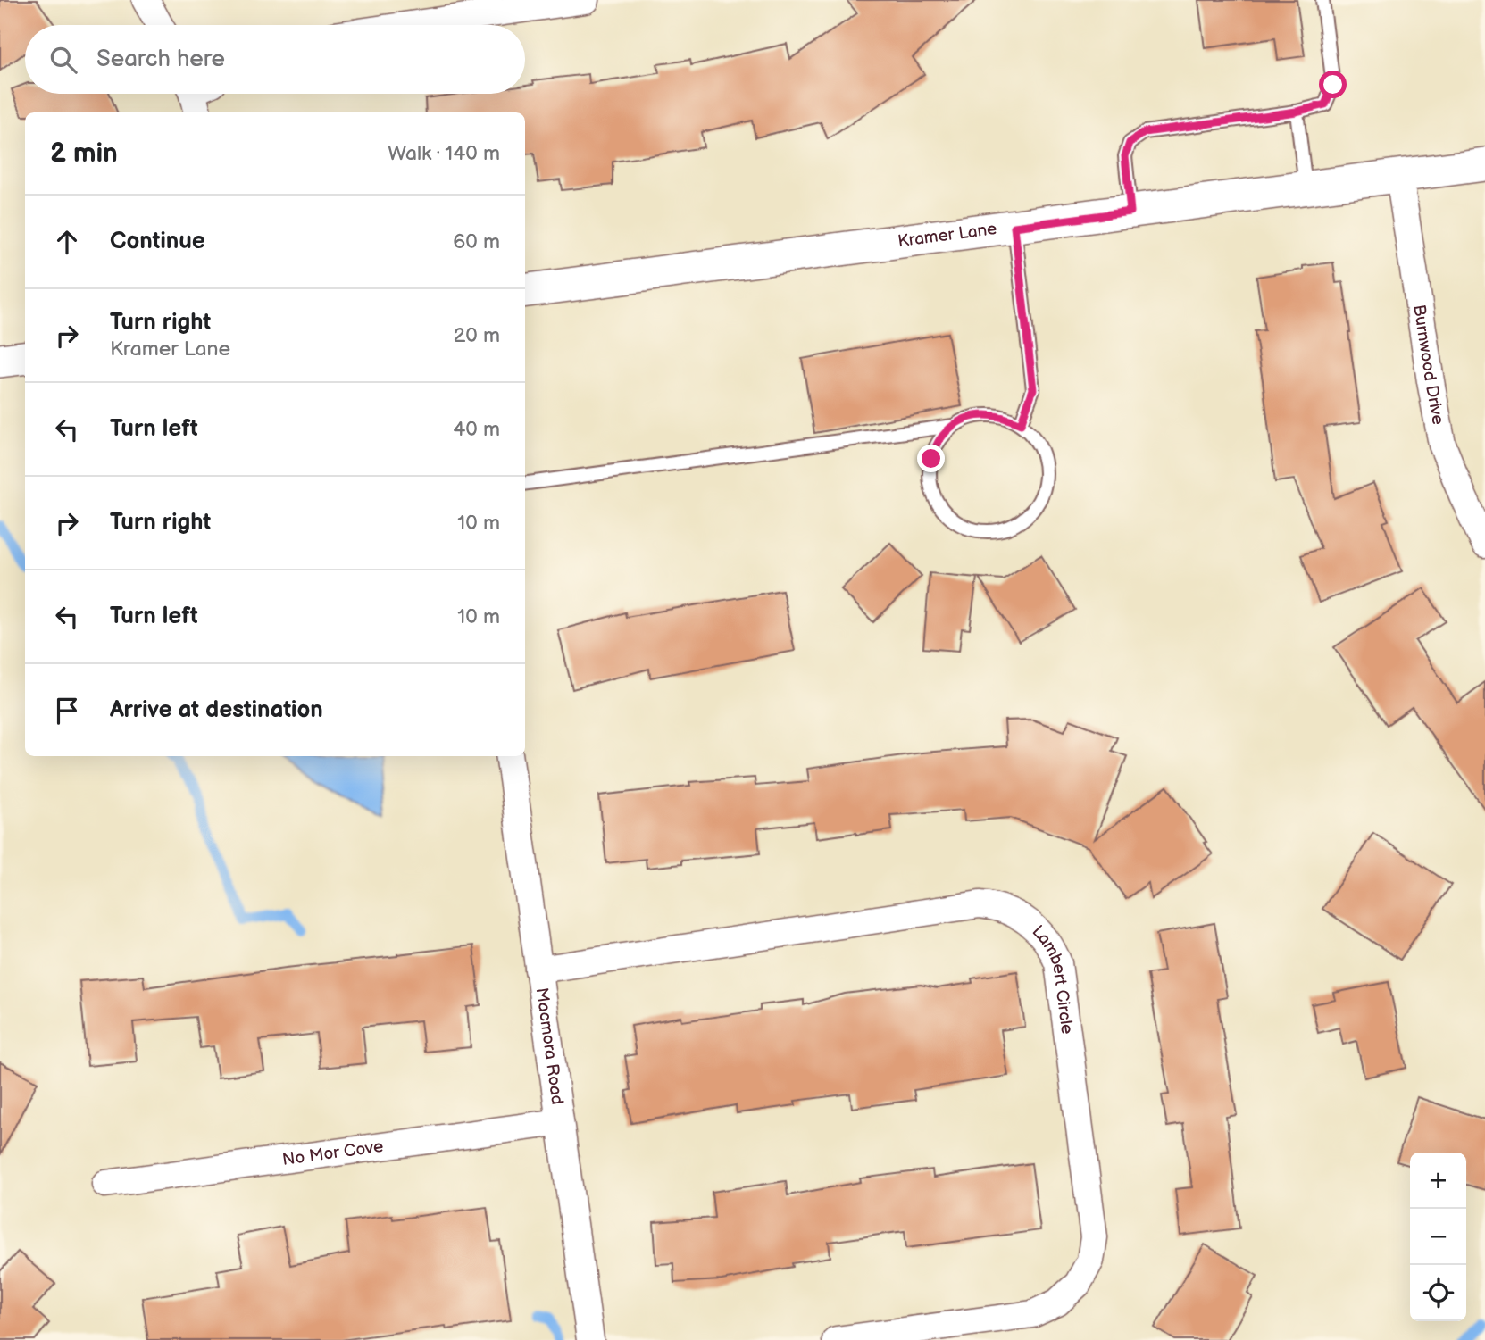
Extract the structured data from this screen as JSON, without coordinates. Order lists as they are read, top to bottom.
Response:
{
  "streets": {
    "street": [
      "Kramer Lane",
      "Burnwood Drive",
      "Lambert Circle",
      "Macmora Road",
      "No Mor Cove"
    ]
  },
  "crossings": [
    ["Kramer Lane", "Burnwood Drive"],
    ["Lambert Circle", "Macmora Road"],
    ["Macmora Road", "No Mor Cove"]
  ],
  "page": {
    "search": "Search here",
    "heading": ["2 min", "Walk · 140 m"],
    "list": [
      ["Continue", "60 m"],
      ["Turn right", "Kramer Lane", "20 m"],
      ["Turn left", "40 m"],
      ["Turn right", "10 m"],
      ["Turn left", "10 m"],
      "Arrive at destination"
    ],
    "map_buttons": ["+", "−"]
  }
}
